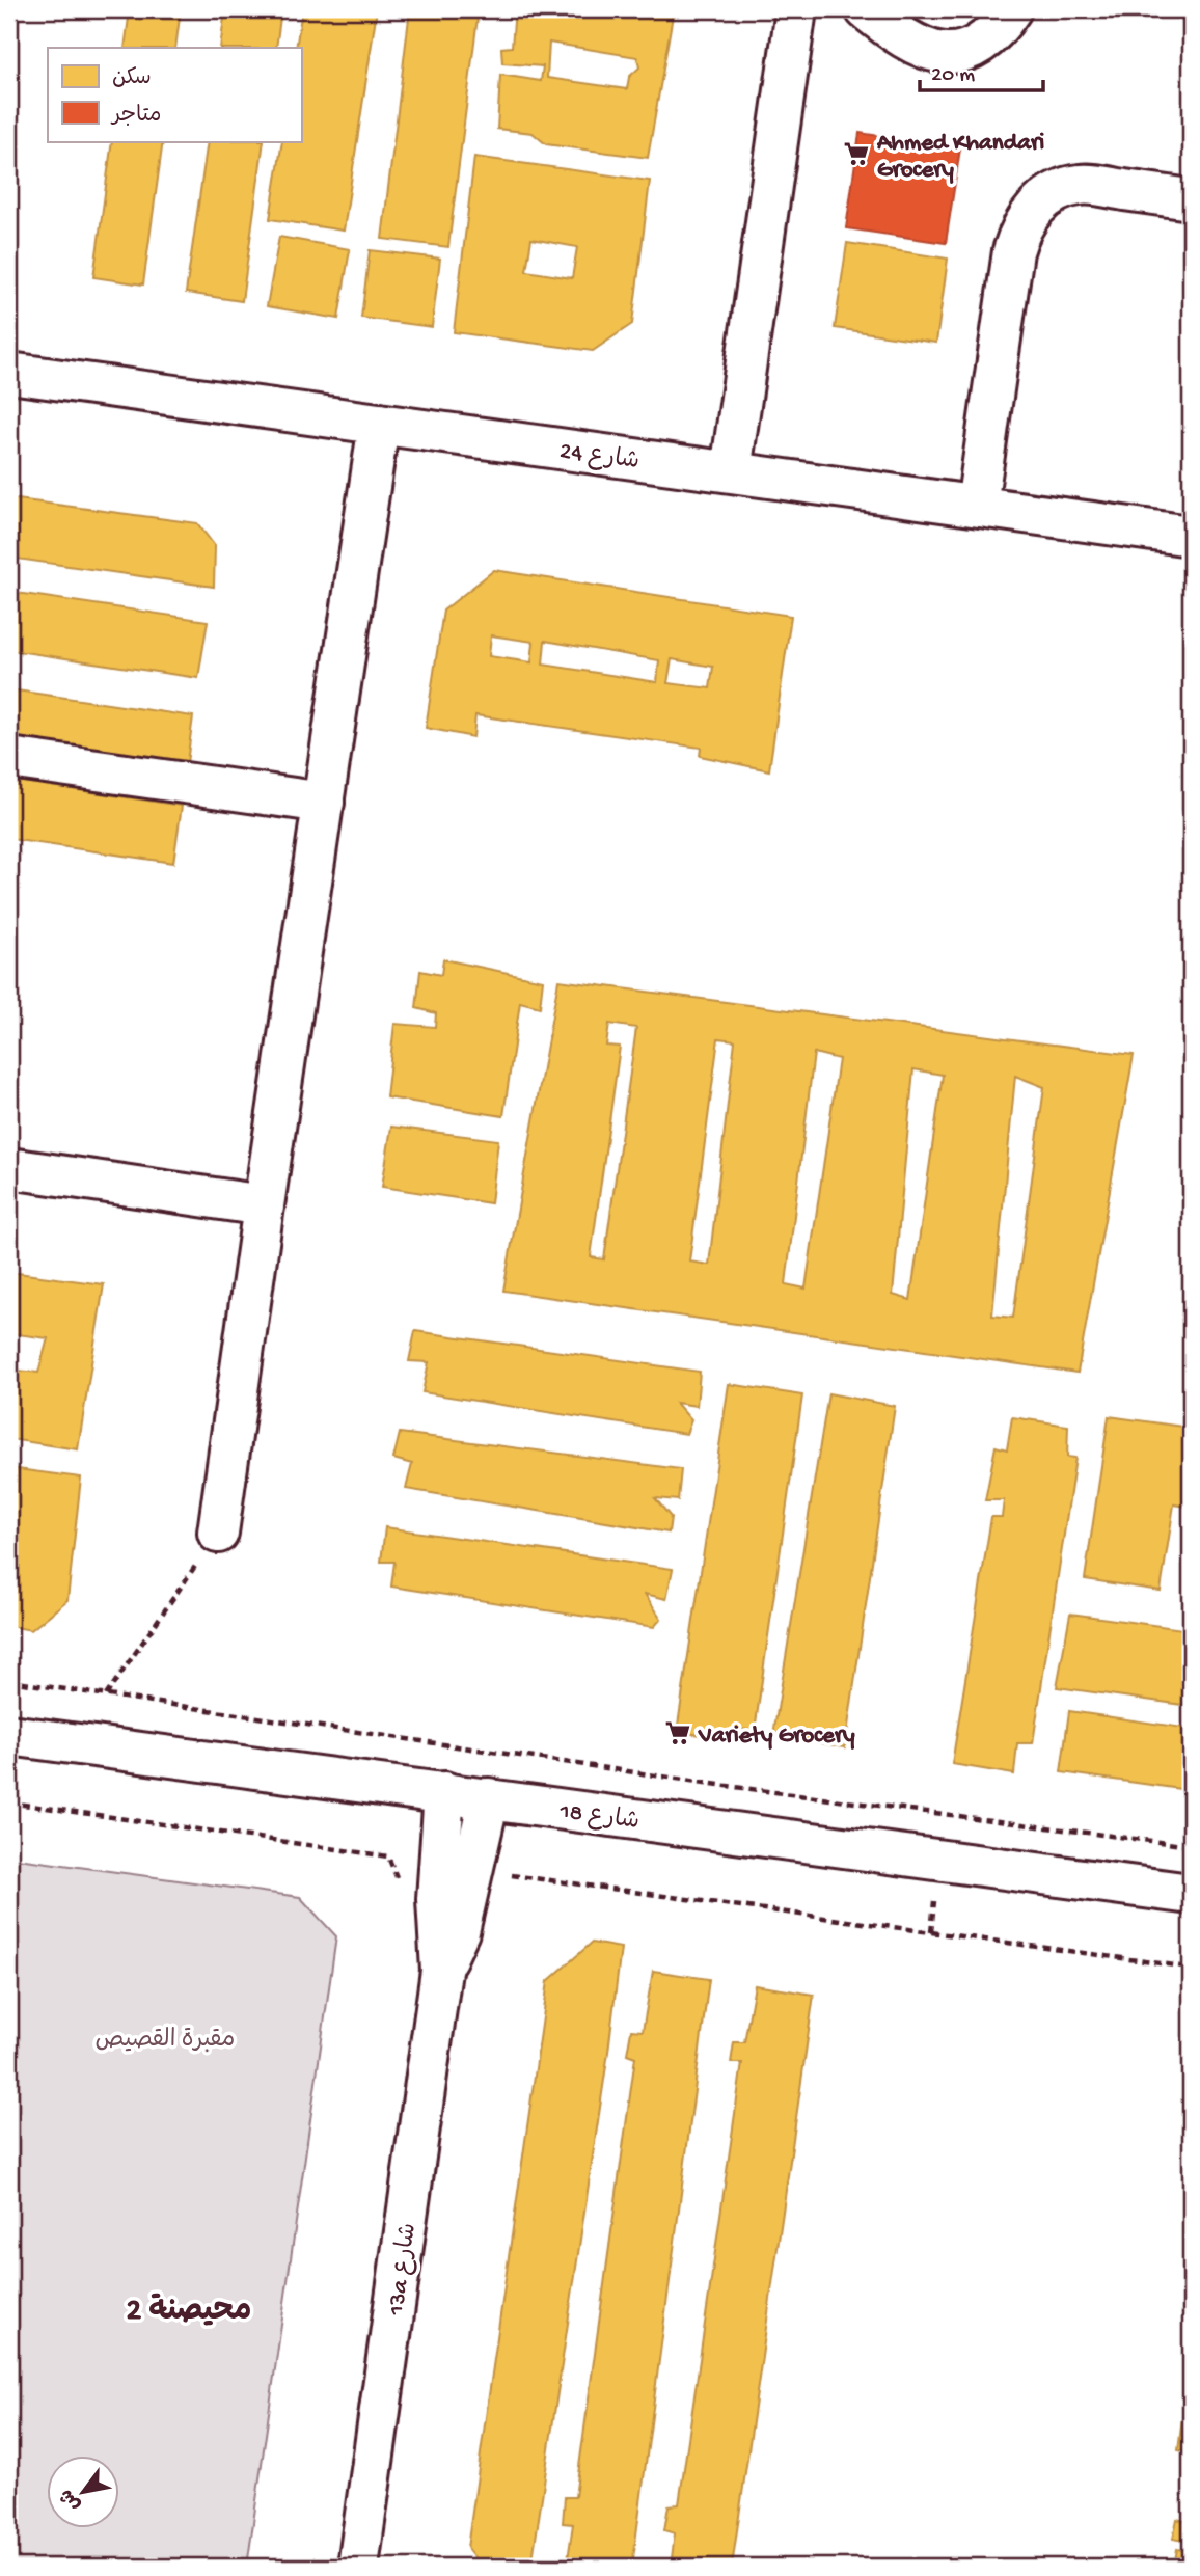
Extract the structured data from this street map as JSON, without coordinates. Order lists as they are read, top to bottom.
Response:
{
  "streets": {
    "street": ["شارع 24", "شارع 18", "13a شارع"]
  },
  "crossings": [
    ["شارع 18", "13a شارع"]
  ],
  "districts": ["محيصنة 2"],
  "parks": ["مقبرة القصيص"],
  "places": {
    "supermarket": ["Ahmed Khandari Grocery", "Variety Grocery"]
  },
  "legend": ["سكن", "متاجر"],
  "scale_bar": "20 m",
  "north": "bottom left"
}
